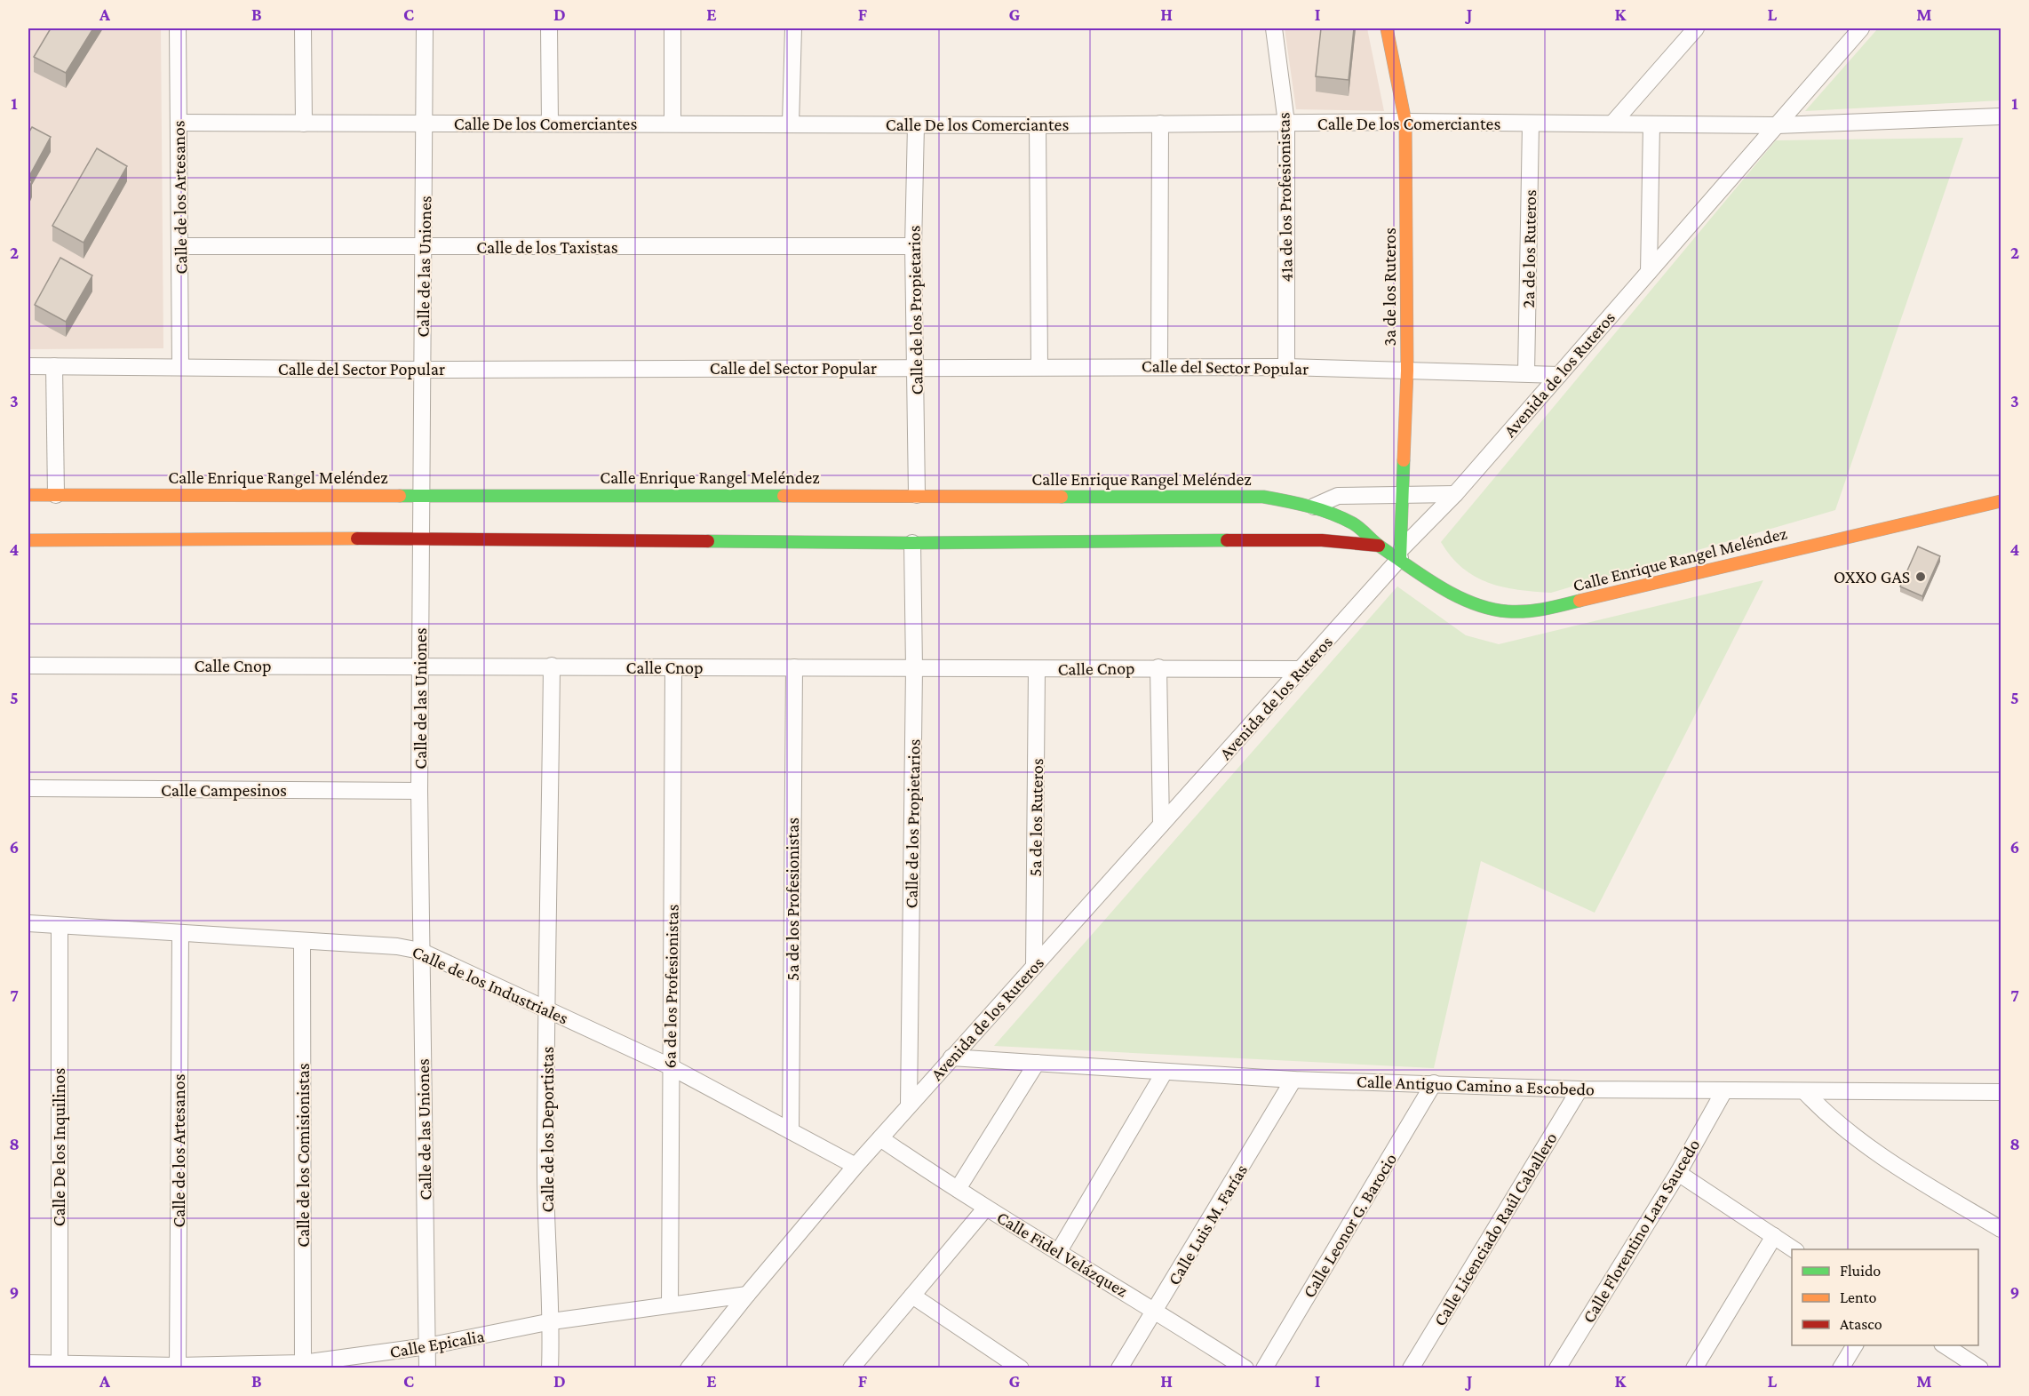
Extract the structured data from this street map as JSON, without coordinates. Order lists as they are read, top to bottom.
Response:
{
  "streets": {
    "street": [
      "Calle De los Comerciantes",
      "Calle de los Artesanos",
      "41a de los Profesionistas",
      "Calle de los Taxistas",
      "2a de los Ruteros",
      "Calle de las Uniones",
      "3a de los Ruteros",
      "Calle de los Propietarios",
      "Calle del Sector Popular",
      "Avenida de los Ruteros",
      "Calle Enrique Rangel Meléndez",
      "Calle Cnop",
      "Calle Campesinos",
      "5a de los Ruteros",
      "5a de los Profesionistas",
      "Calle de los Industriales",
      "6a de los Profesionistas",
      "Calle Antiguo Camino a Escobedo",
      "Calle de los Deportistas",
      "Calle De los Inquilinos",
      "Calle de los Comisionistas",
      "Calle Luis M. Farías",
      "Calle Leonor G. Barocio",
      "Calle Licenciado Raúl Caballero",
      "Calle Florentino Lara Saucedo",
      "Calle Fidel Velázquez",
      "Calle Epicalia"
    ]
  },
  "crossings": [
    ["Calle De los Comerciantes", "Calle de los Artesanos"],
    ["Calle De los Comerciantes", "41a de los Profesionistas"],
    ["Calle De los Comerciantes", "2a de los Ruteros"],
    ["Calle De los Comerciantes", "Calle de las Uniones"],
    ["Calle De los Comerciantes", "3a de los Ruteros"],
    ["Calle De los Comerciantes", "Calle de los Propietarios"],
    ["Calle De los Comerciantes", "Avenida de los Ruteros"],
    ["Calle de los Artesanos", "Calle de los Taxistas"],
    ["Calle de los Artesanos", "Calle del Sector Popular"],
    ["Calle de los Artesanos", "Calle de los Industriales"],
    ["Calle de los Artesanos", "Calle Epicalia"],
    ["41a de los Profesionistas", "Calle del Sector Popular"],
    ["Calle de los Taxistas", "Calle de las Uniones"],
    ["Calle de los Taxistas", "Calle de los Propietarios"],
    ["2a de los Ruteros", "Calle del Sector Popular"],
    ["Calle de las Uniones", "Calle del Sector Popular"],
    ["Calle de las Uniones", "Calle Enrique Rangel Meléndez"],
    ["Calle de las Uniones", "Calle Cnop"],
    ["Calle de las Uniones", "Calle Campesinos"],
    ["Calle de las Uniones", "Calle de los Industriales"],
    ["Calle de las Uniones", "Calle Epicalia"],
    ["3a de los Ruteros", "Calle del Sector Popular"],
    ["3a de los Ruteros", "Avenida de los Ruteros"],
    ["3a de los Ruteros", "Calle Enrique Rangel Meléndez"],
    ["Calle de los Propietarios", "Calle del Sector Popular"],
    ["Calle de los Propietarios", "Avenida de los Ruteros"],
    ["Calle de los Propietarios", "Calle Enrique Rangel Meléndez"],
    ["Calle de los Propietarios", "Calle Cnop"],
    ["Calle del Sector Popular", "Avenida de los Ruteros"],
    ["Avenida de los Ruteros", "Calle Enrique Rangel Meléndez"],
    ["Avenida de los Ruteros", "Calle Cnop"],
    ["Avenida de los Ruteros", "5a de los Ruteros"],
    ["Avenida de los Ruteros", "Calle de los Industriales"],
    ["Avenida de los Ruteros", "Calle Antiguo Camino a Escobedo"],
    ["Avenida de los Ruteros", "Calle Fidel Velázquez"],
    ["Avenida de los Ruteros", "Calle Epicalia"],
    ["Calle Cnop", "5a de los Ruteros"],
    ["Calle Cnop", "5a de los Profesionistas"],
    ["Calle Cnop", "6a de los Profesionistas"],
    ["Calle Cnop", "Calle de los Deportistas"],
    ["5a de los Profesionistas", "Calle de los Industriales"],
    ["Calle de los Industriales", "6a de los Profesionistas"],
    ["Calle de los Industriales", "Calle de los Deportistas"],
    ["Calle de los Industriales", "Calle De los Inquilinos"],
    ["Calle de los Industriales", "Calle de los Comisionistas"],
    ["6a de los Profesionistas", "Calle Epicalia"],
    ["Calle Antiguo Camino a Escobedo", "Calle Luis M. Farías"],
    ["Calle Antiguo Camino a Escobedo", "Calle Leonor G. Barocio"],
    ["Calle Antiguo Camino a Escobedo", "Calle Licenciado Raúl Caballero"],
    ["Calle Antiguo Camino a Escobedo", "Calle Florentino Lara Saucedo"],
    ["Calle de los Deportistas", "Calle Epicalia"],
    ["Calle De los Inquilinos", "Calle Epicalia"],
    ["Calle de los Comisionistas", "Calle Epicalia"],
    ["Calle Luis M. Farías", "Calle Fidel Velázquez"]
  ],
  "places": ["OXXO GAS"],
  "legend": ["Fluido", "Lento", "Atasco"],
  "grid": {
    "columns": [
      "A",
      "B",
      "C",
      "D",
      "E",
      "F",
      "G",
      "H",
      "I",
      "J",
      "K",
      "L",
      "M"
    ],
    "rows": [
      "1",
      "2",
      "3",
      "4",
      "5",
      "6",
      "7",
      "8",
      "9"
    ]
  }
}
